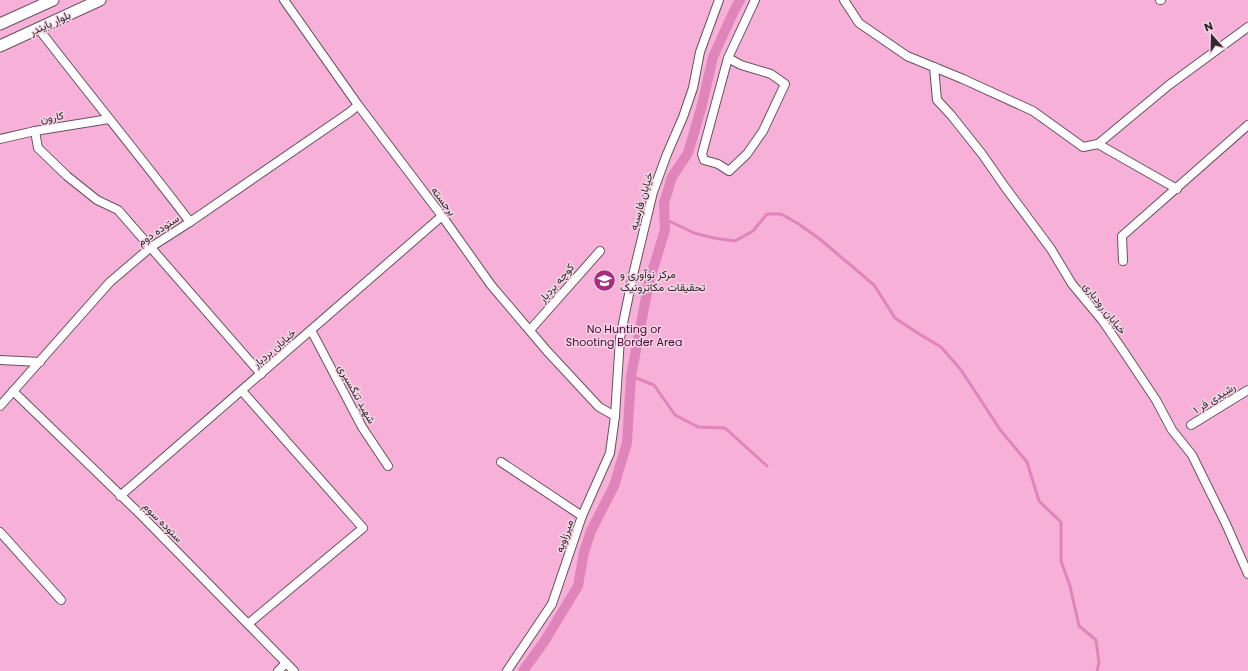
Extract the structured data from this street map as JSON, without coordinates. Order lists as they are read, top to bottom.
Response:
{
  "streets": {
    "street": [
      "بلوار بایندر",
      "کارون",
      "برجسته",
      "خیابان فارسیه",
      "ستوده دوم",
      "کوچه بردبار",
      "خیابان رودباری",
      "خیابان بردبار",
      "شهید تنگسیری",
      "رشیدی فر ۱",
      "ستوده سوم",
      "میرزاویه"
    ]
  },
  "crossings": [
    ["برجسته", "خیابان فارسیه"],
    ["برجسته", "ستوده دوم"],
    ["برجسته", "کوچه بردبار"],
    ["برجسته", "خیابان بردبار"],
    ["برجسته", "میرزاویه"],
    ["خیابان فارسیه", "میرزاویه"],
    ["ستوده دوم", "ستوده سوم"],
    ["خیابان بردبار", "شهید تنگسیری"],
    ["خیابان بردبار", "ستوده سوم"]
  ],
  "parks": ["No Hunting or Shooting Border Area"],
  "places": {
    "school or university": ["مرکز نوآوری و تحقیقات مکاترونیک"]
  },
  "north": "top"
}
